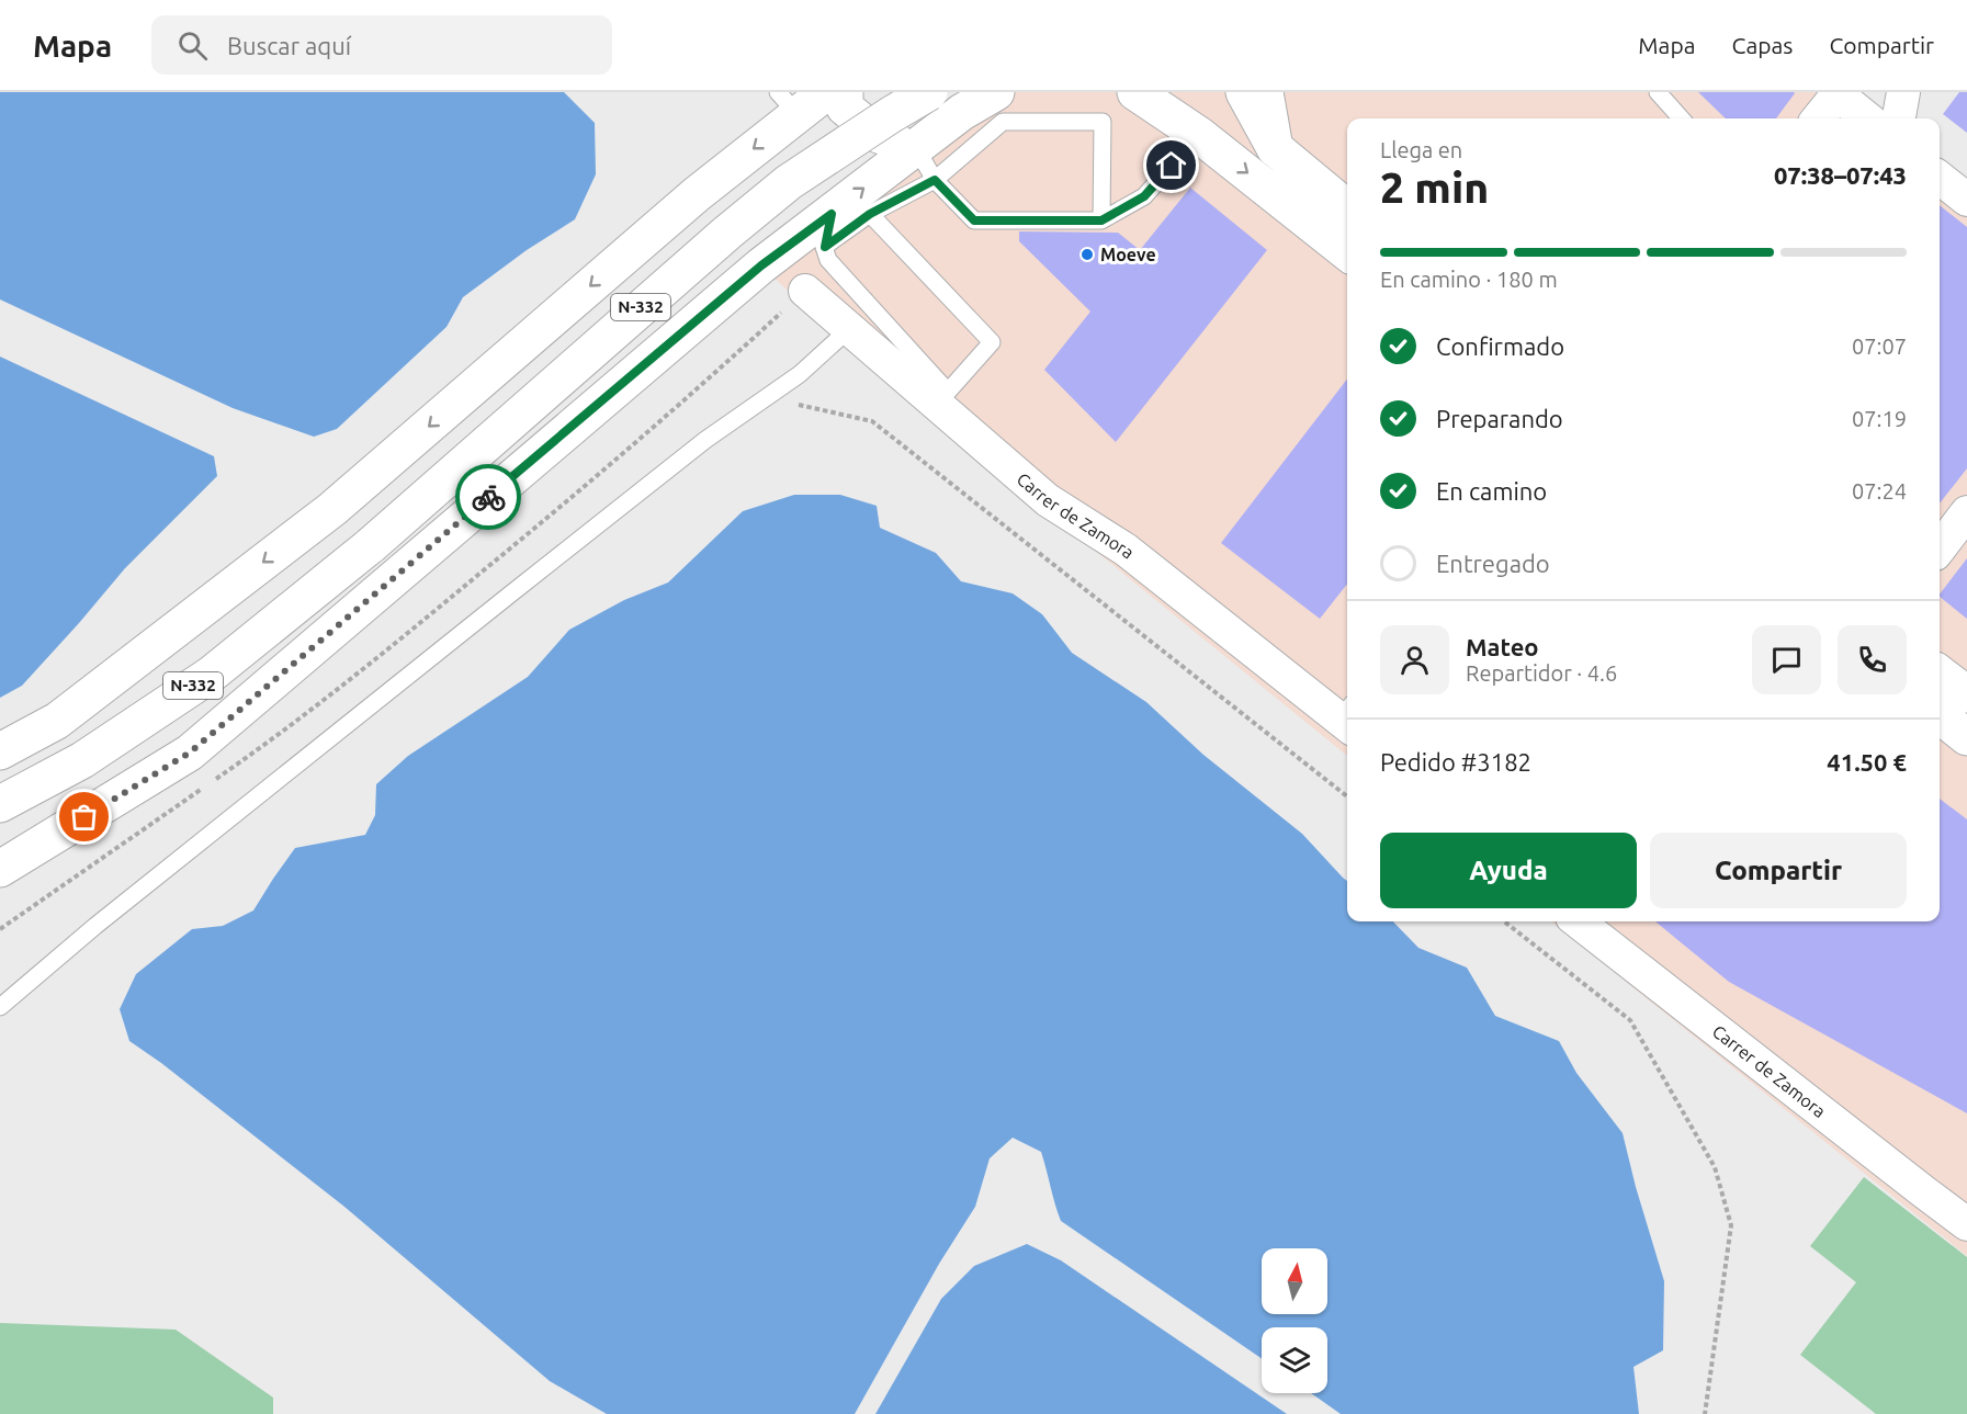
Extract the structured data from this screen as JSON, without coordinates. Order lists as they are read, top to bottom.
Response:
{
  "streets": {
    "main road": ["N-332"],
    "street": ["Carrer de Zamora"]
  },
  "places": ["Moeve"],
  "north": "top",
  "page": {
    "header": "Mapa",
    "search": "Buscar aquí",
    "nav": ["Mapa", "Capas", "Compartir"],
    "heading": ["2 min", "Llega en", "07:38–07:43"],
    "panel": [
      "Mateo",
      "Repartidor · 4.6",
      "Pedido #3182",
      "41.50 €"
    ],
    "bar": "En camino · 180 m",
    "list": [
      ["Confirmado", "07:07"],
      ["Preparando", "07:19"],
      ["En camino", "07:24"],
      "Entregado"
    ],
    "buttons": ["Ayuda", "Compartir"]
  }
}
